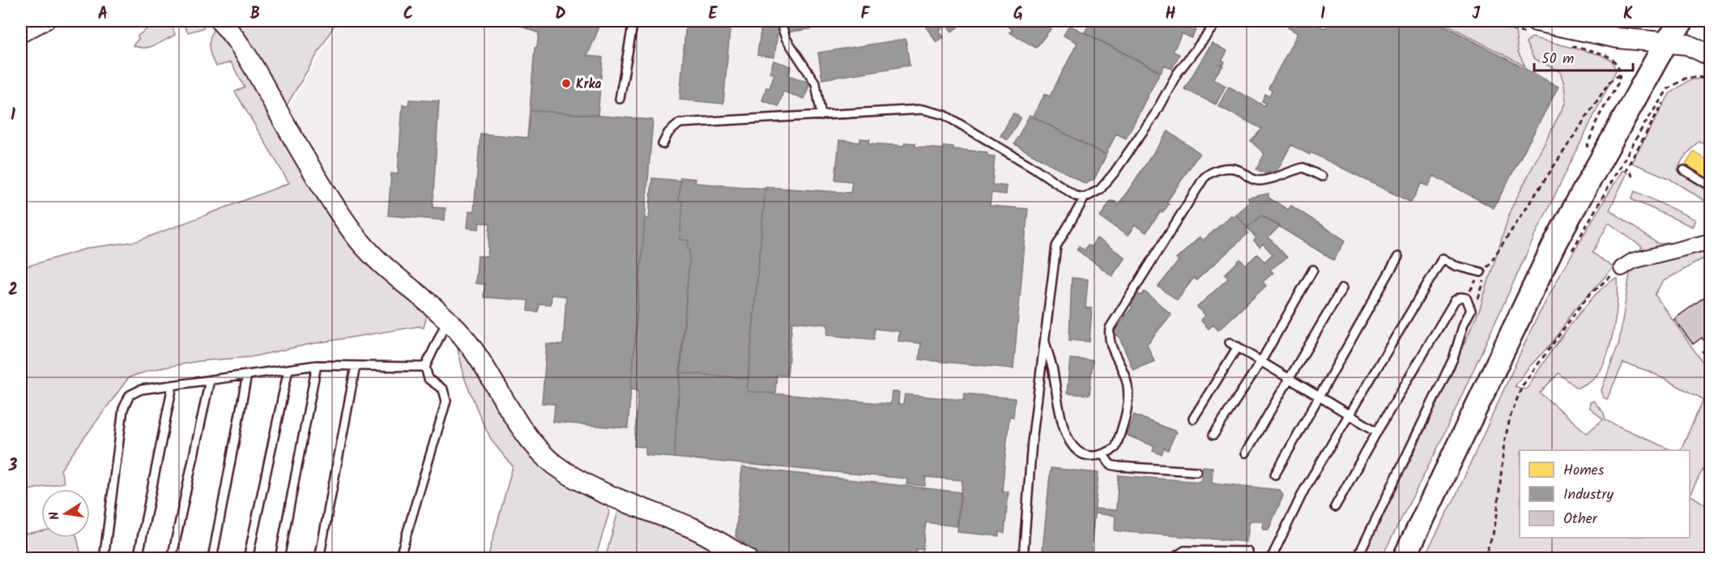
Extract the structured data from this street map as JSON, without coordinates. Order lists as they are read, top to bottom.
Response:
{
  "places": ["Krka"],
  "legend": ["Homes", "Industry", "Other"],
  "scale_bar": "50 m",
  "north": "left",
  "grid": {
    "columns": [
      "A",
      "B",
      "C",
      "D",
      "E",
      "F",
      "G",
      "H",
      "I",
      "J",
      "K"
    ],
    "rows": ["1", "2", "3"]
  }
}
